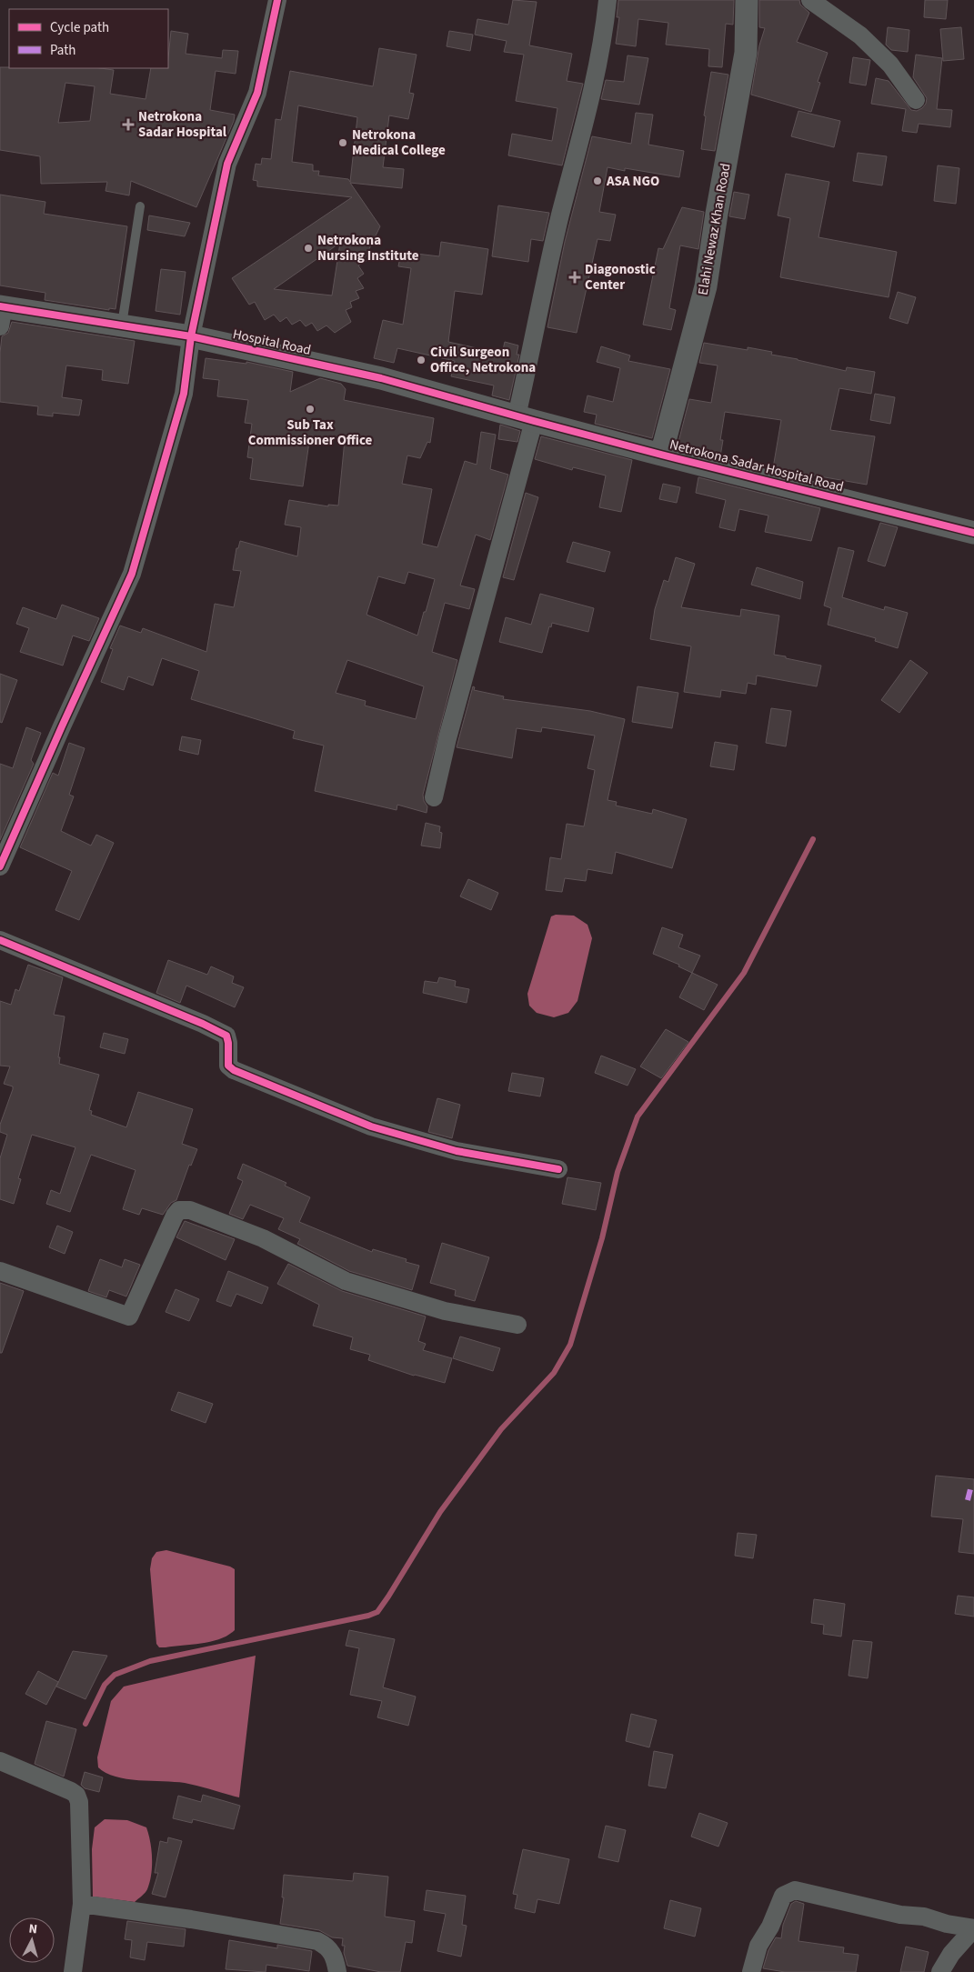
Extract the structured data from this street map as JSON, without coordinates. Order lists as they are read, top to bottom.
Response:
{
  "streets": {
    "street": ["Elahi Newaz Khan Road", "Hospital Road", "Netrokona Sadar Hospital Road"]
  },
  "crossings": [
    ["Elahi Newaz Khan Road", "Netrokona Sadar Hospital Road"],
    ["Hospital Road", "Netrokona Sadar Hospital Road"]
  ],
  "places": {
    "health": ["Netrokona Sadar Hospital", "Diagonostic Center"],
    "other": [
      "Netrokona Medical College",
      "ASA NGO",
      "Netrokona Nursing Institute",
      "Civil Surgeon Office, Netrokona",
      "Sub Tax Commissioner Office"
    ]
  },
  "legend": ["Cycle path", "Path"],
  "north": "top"
}
